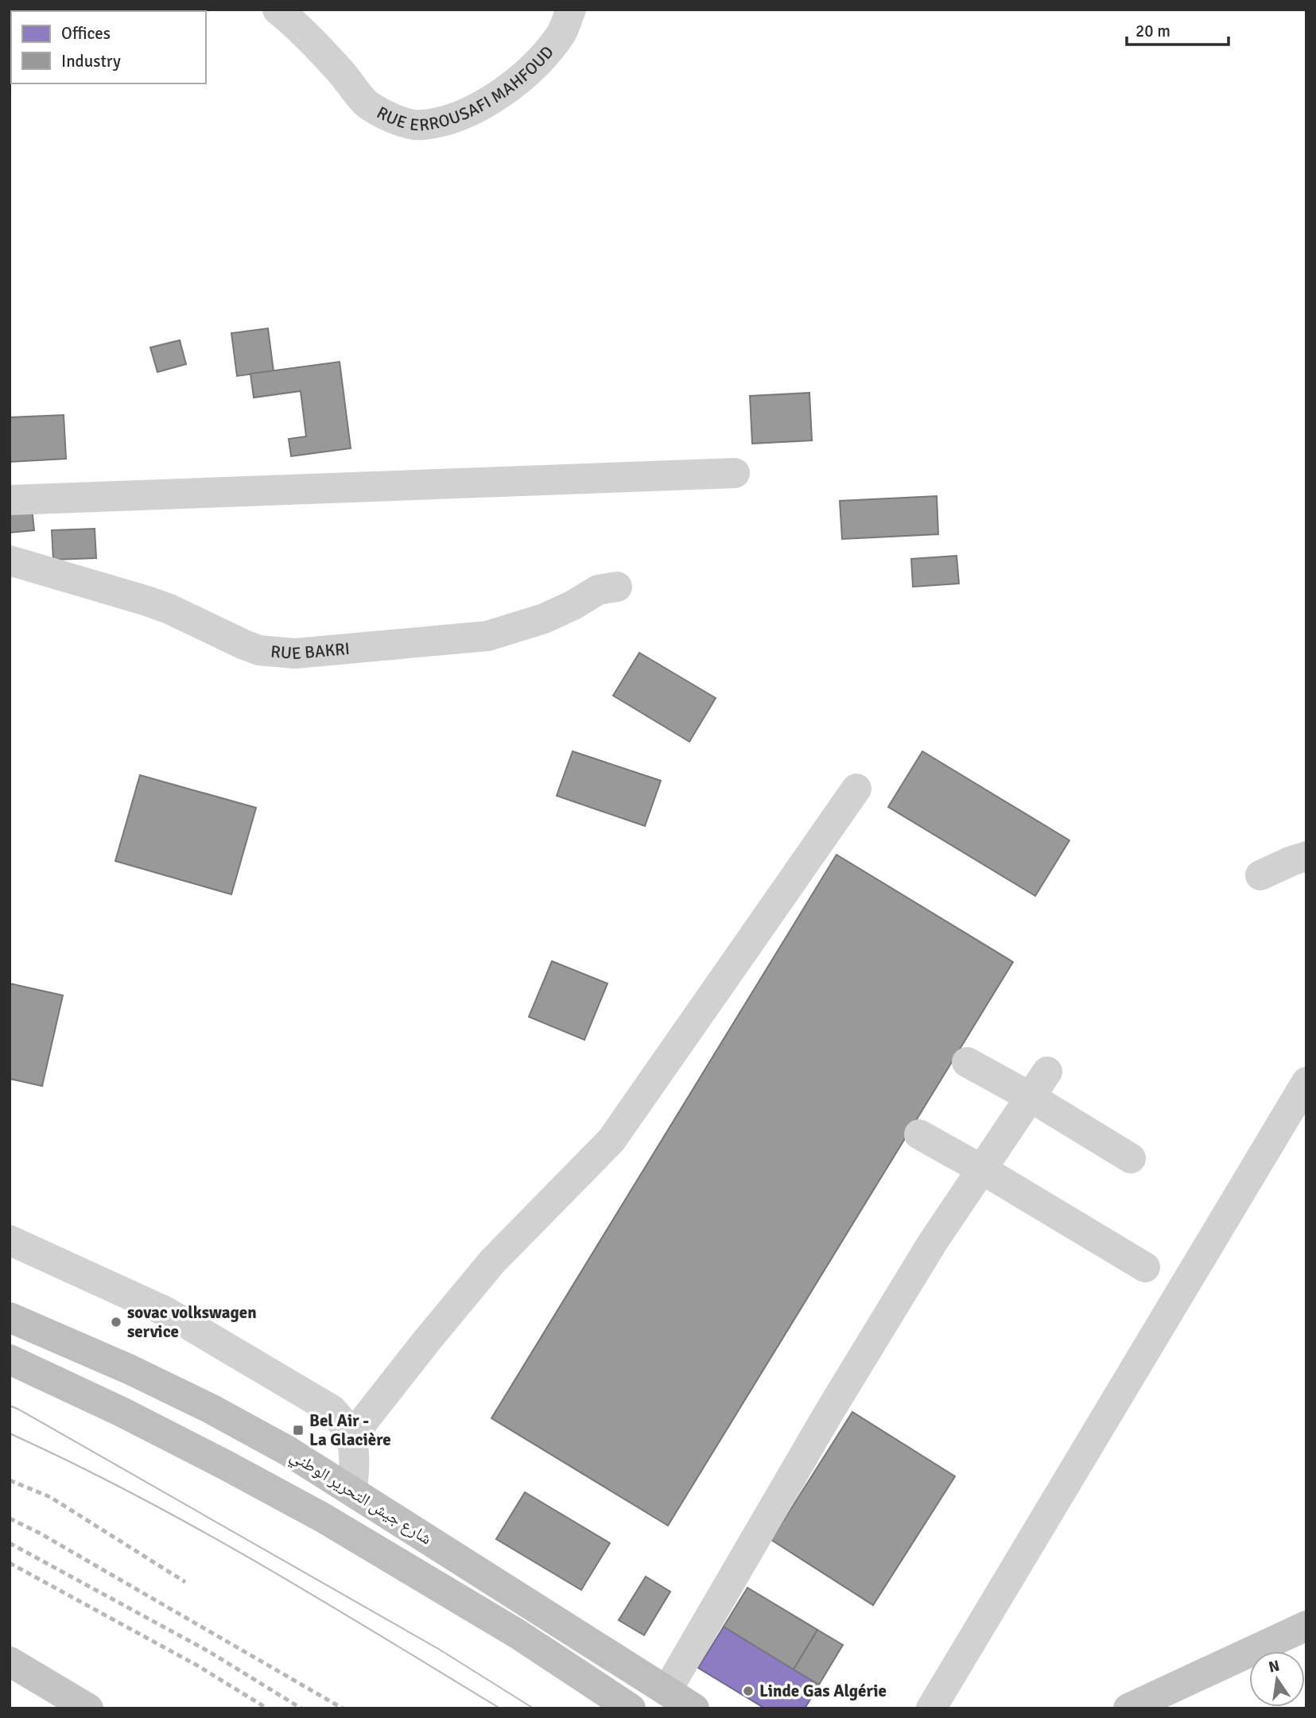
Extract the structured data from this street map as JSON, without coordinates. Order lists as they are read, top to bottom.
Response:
{
  "streets": {
    "highway": ["شارع جيش التحرير الوطني"],
    "lane": ["RUE ERROUSAFI MAHFOUD", "RUE BAKRI"]
  },
  "places": {
    "other": ["sovac volkswagen service", "Linde Gas Algérie"],
    "transit": ["Bel Air - La Glacière"]
  },
  "legend": ["Offices", "Industry"],
  "scale_bar": "20 m",
  "north": "top"
}
